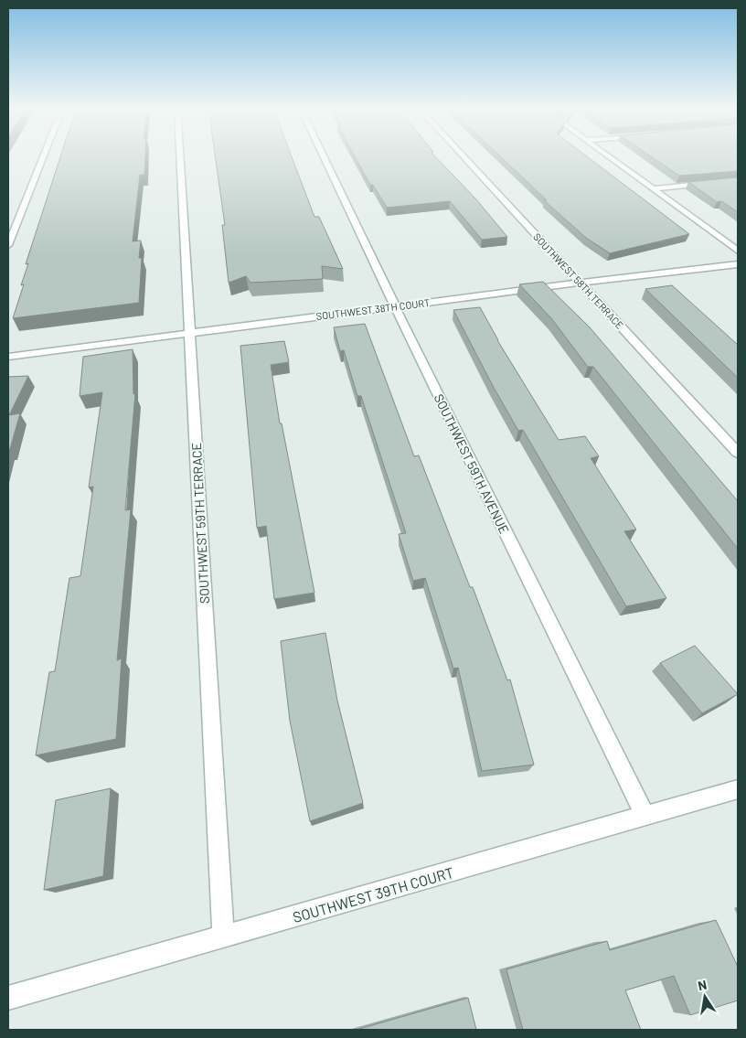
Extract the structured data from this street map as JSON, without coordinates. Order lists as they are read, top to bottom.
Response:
{
  "streets": {
    "street": [
      "SOUTHWEST 58TH TERRACE",
      "SOUTHWEST 38TH COURT",
      "SOUTHWEST 59TH AVENUE",
      "SOUTHWEST 59TH TERRACE",
      "SOUTHWEST 39TH COURT"
    ]
  },
  "crossings": [
    ["SOUTHWEST 58TH TERRACE", "SOUTHWEST 38TH COURT"],
    ["SOUTHWEST 38TH COURT", "SOUTHWEST 59TH AVENUE"],
    ["SOUTHWEST 38TH COURT", "SOUTHWEST 59TH TERRACE"],
    ["SOUTHWEST 59TH AVENUE", "SOUTHWEST 39TH COURT"],
    ["SOUTHWEST 59TH TERRACE", "SOUTHWEST 39TH COURT"]
  ],
  "north": "top"
}
